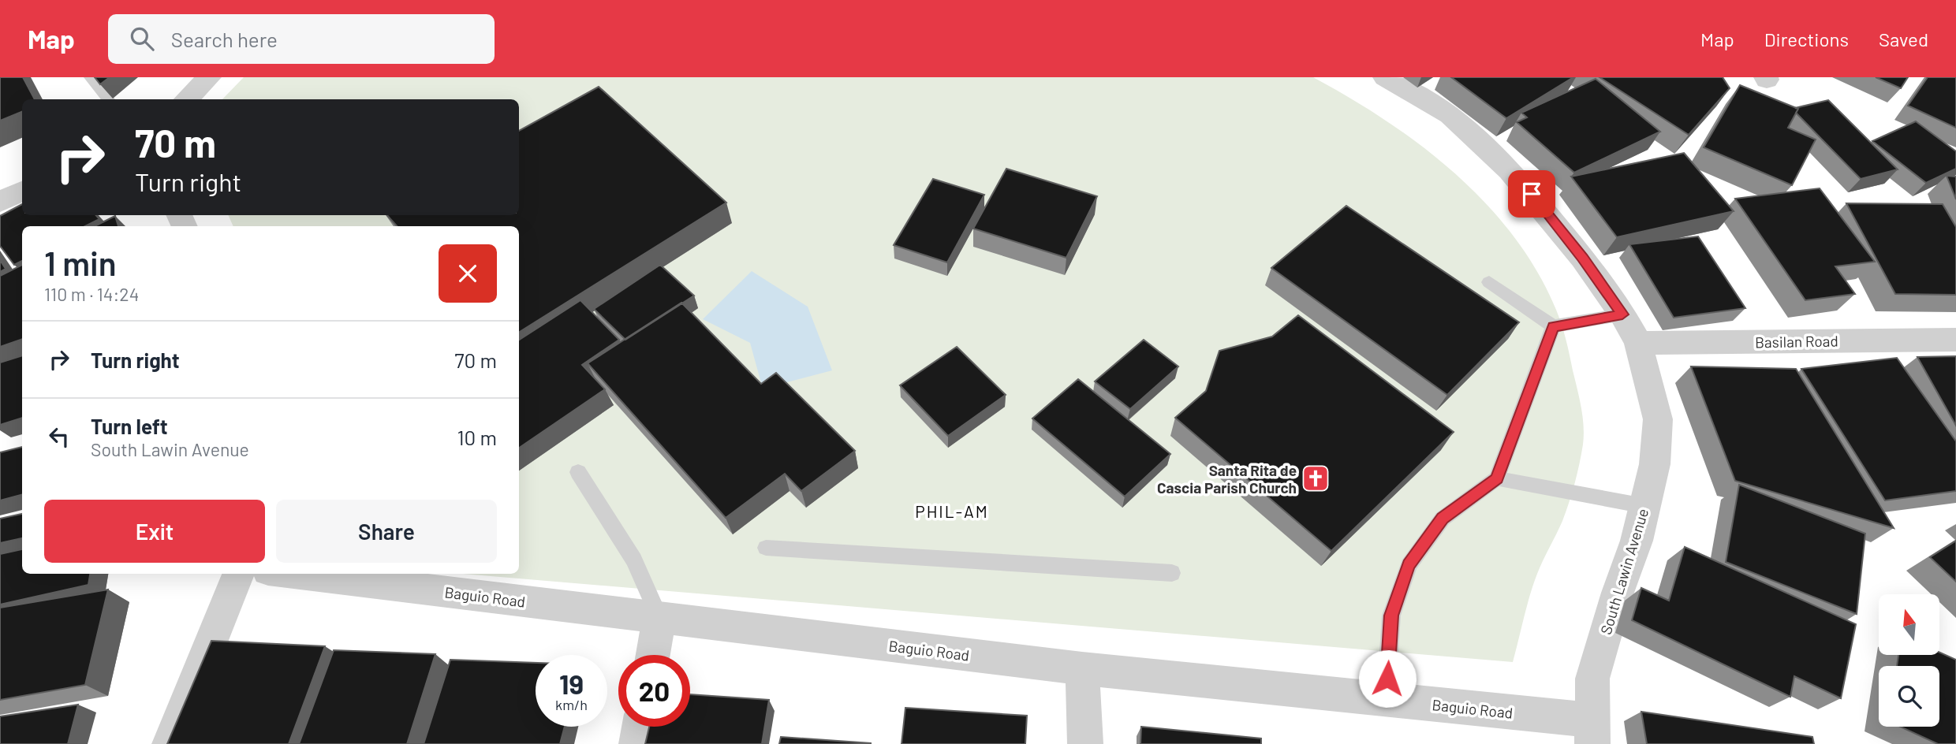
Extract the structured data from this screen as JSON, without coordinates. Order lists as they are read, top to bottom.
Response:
{
  "streets": {
    "street": ["Basilan Road", "South Lawin Avenue", "Baguio Road"]
  },
  "crossings": [
    ["Basilan Road", "South Lawin Avenue"],
    ["South Lawin Avenue", "Baguio Road"]
  ],
  "districts": ["PHIL-AM"],
  "places": {
    "church": ["Santa Rita de Cascia Parish Church"]
  },
  "north": "top",
  "page": {
    "header": "Map",
    "search": "Search here",
    "nav": ["Map", "Directions", "Saved"],
    "turn": ["70 m", "Turn right"],
    "heading": ["1 min", "110 m · 14:24"],
    "list": [
      {
        "name": "Turn right",
        "value": "70 m"
      },
      {
        "name": "Turn left",
        "note": "South Lawin Avenue",
        "value": "10 m"
      }
    ],
    "buttons": ["Exit", "Share"],
    "speed": "19 km/h",
    "limit": "20"
  }
}
